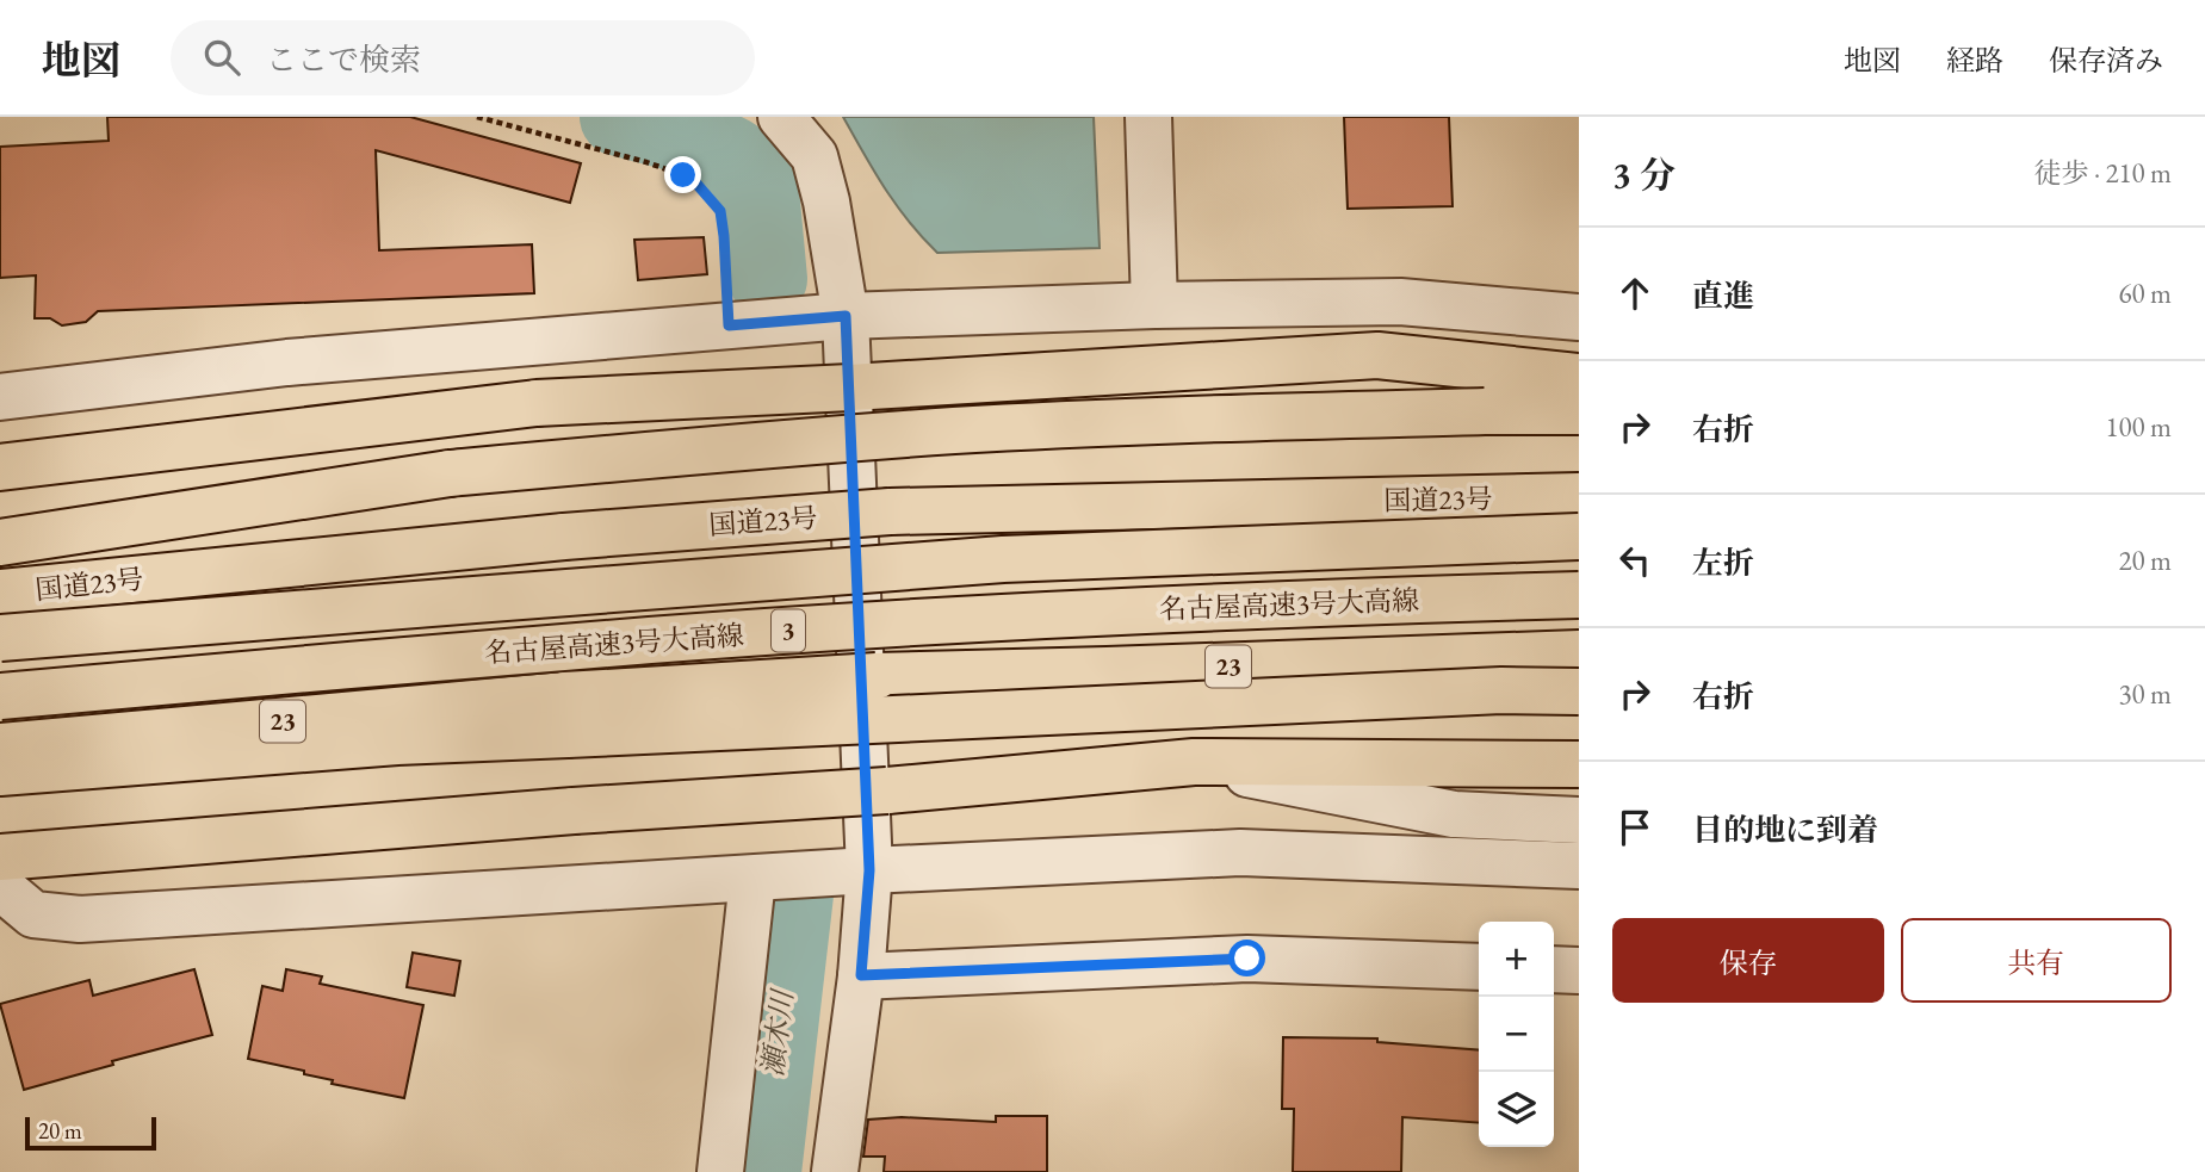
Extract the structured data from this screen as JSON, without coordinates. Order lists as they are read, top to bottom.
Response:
{
  "streets": {
    "highway": [
      "国道23号",
      "名古屋高速3号大高線",
      "3",
      "23"
    ]
  },
  "water": ["瀬木川"],
  "scale_bar": "20 m",
  "page": {
    "header": "地図",
    "search": "ここで検索",
    "nav": ["地図", "経路", "保存済み"],
    "heading": ["3 分", "徒歩 · 210 m"],
    "list": [
      ["直進", "60 m"],
      ["右折", "100 m"],
      ["左折", "20 m"],
      ["右折", "30 m"],
      "目的地に到着"
    ],
    "buttons": ["保存", "共有"],
    "map_buttons": ["+", "−"],
    "scale": "20 m"
  }
}
